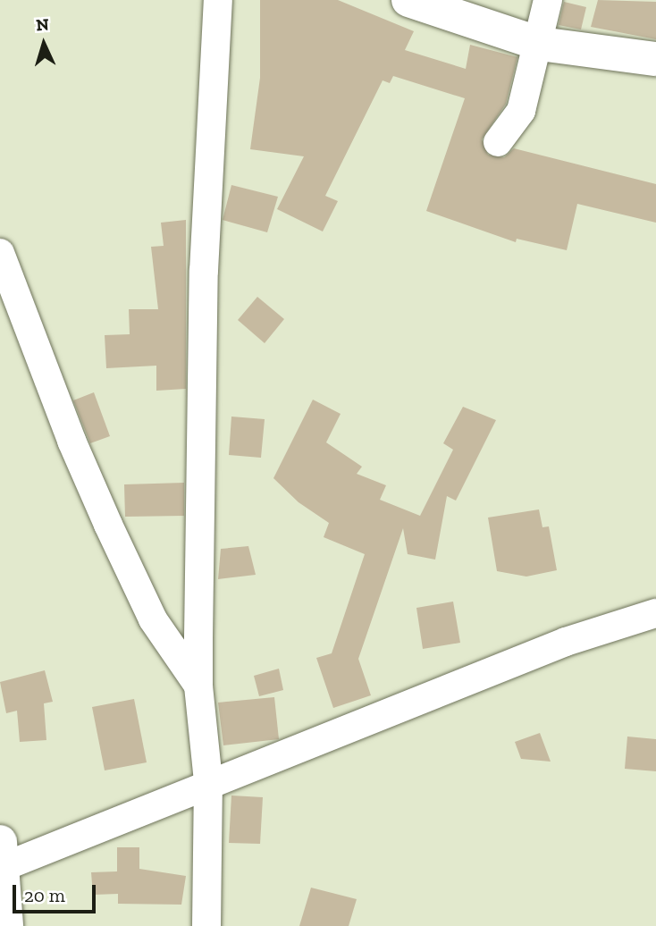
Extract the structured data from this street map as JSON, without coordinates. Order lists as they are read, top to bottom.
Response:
{
  "scale_bar": "20 m",
  "north": "top"
}
